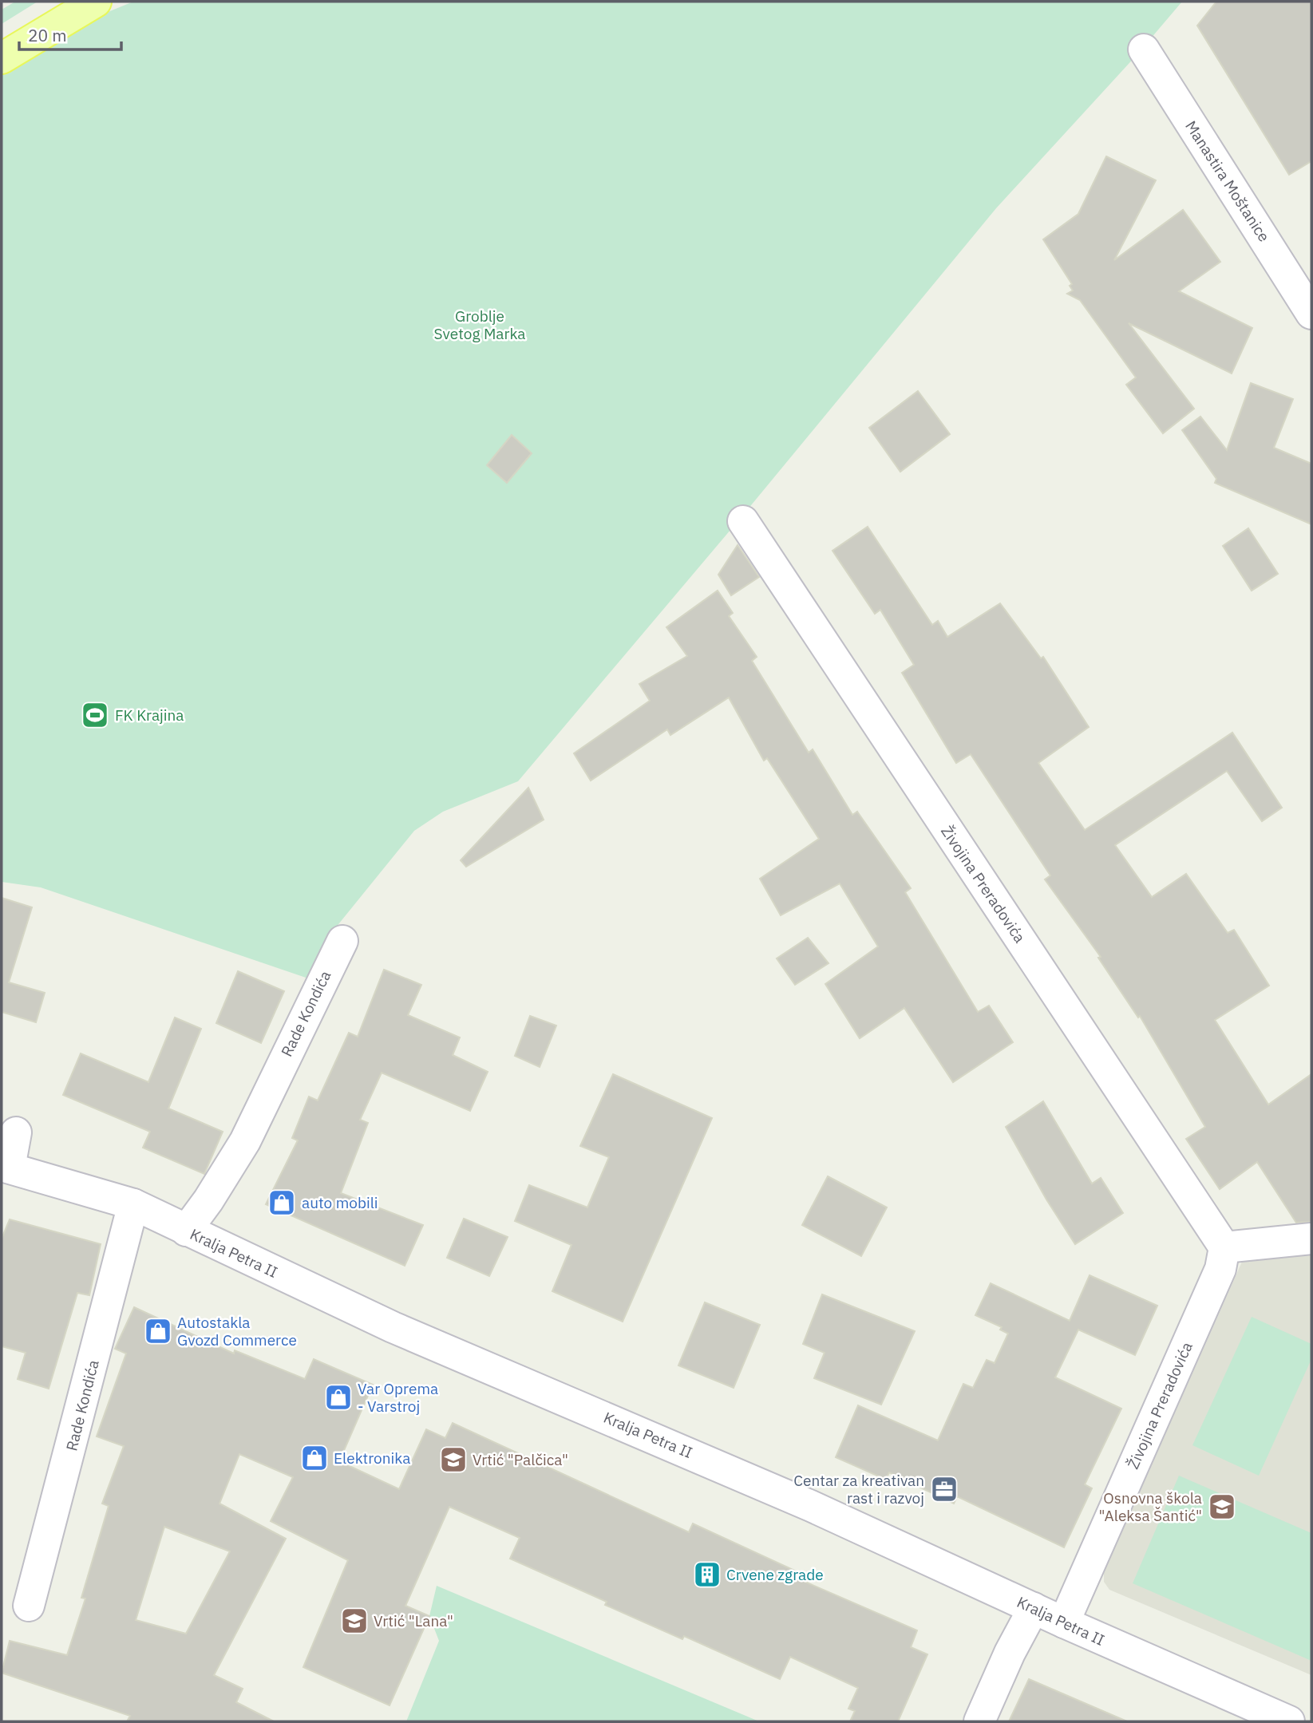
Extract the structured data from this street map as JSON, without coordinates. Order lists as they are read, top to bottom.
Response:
{
  "streets": {
    "street": [
      "Manastira Moštanice",
      "Živojina Preradovića",
      "Rade Kondića",
      "Kralja Petra II"
    ]
  },
  "crossings": [
    ["Živojina Preradovića", "Kralja Petra II"],
    ["Rade Kondića", "Kralja Petra II"]
  ],
  "parks": ["Groblje Svetog Marka"],
  "places": {
    "sports": ["FK Krajina"],
    "shop": [
      "auto mobili",
      "Autostakla Gvozd Commerce",
      "Var Oprema - Varstroj",
      "Elektronika"
    ],
    "school or university": ["Vrtić \"Palčica\"", "Osnovna škola \"Aleksa Šantić\"", "Vrtić \"Lana\""],
    "office": ["Centar za kreativan rast i razvoj"],
    "building": ["Crvene zgrade"]
  },
  "scale_bar": "20 m"
}
